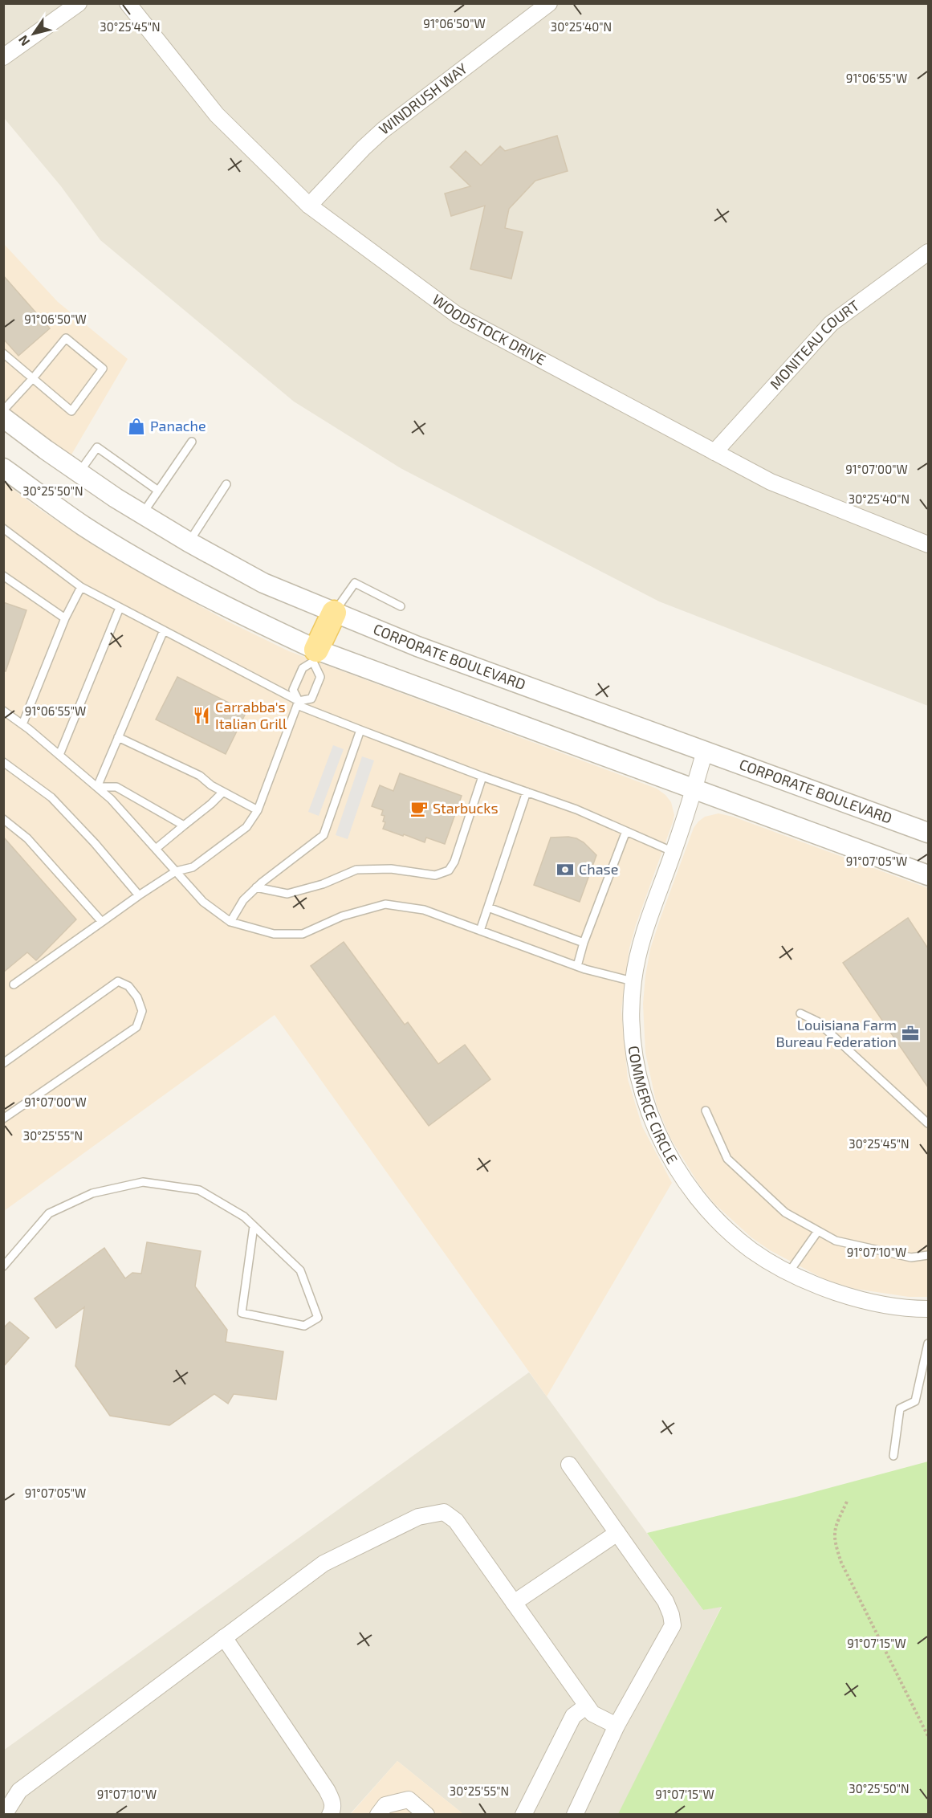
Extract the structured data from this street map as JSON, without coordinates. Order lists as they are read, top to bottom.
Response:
{
  "streets": {
    "street": [
      "WINDRUSH WAY",
      "WOODSTOCK DRIVE",
      "MONITEAU COURT",
      "CORPORATE BOULEVARD",
      "COMMERCE CIRCLE"
    ]
  },
  "crossings": [
    ["WINDRUSH WAY", "WOODSTOCK DRIVE"],
    ["WOODSTOCK DRIVE", "MONITEAU COURT"],
    ["CORPORATE BOULEVARD", "COMMERCE CIRCLE"]
  ],
  "places": {
    "shop": ["Panache"],
    "restaurant": ["Carrabba's Italian Grill"],
    "cafe": ["Starbucks"],
    "bank": ["Chase"],
    "office": ["Louisiana Farm Bureau Federation"]
  },
  "north": "bottom left",
  "coordinates": [
    "91°06'50\"W",
    "30°25'40\"N",
    "30°25'45\"N",
    "91°06'55\"W",
    "91°07'00\"W",
    "30°25'50\"N",
    "91°07'05\"W",
    "30°25'55\"N",
    "91°07'10\"W",
    "91°07'15\"W"
  ]
}
